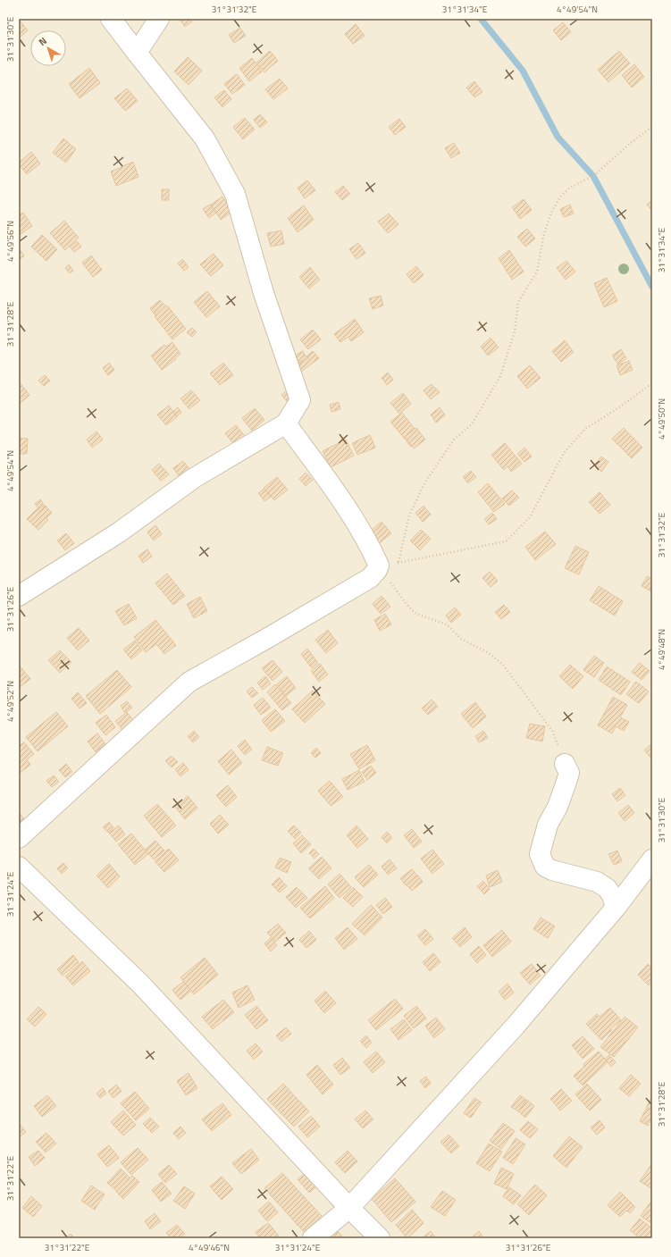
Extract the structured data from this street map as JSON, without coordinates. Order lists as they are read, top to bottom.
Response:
{
  "north": "top left",
  "coordinates": [
    "31°31'32\"E",
    "31°31'34\"E",
    "4°49'54\"N",
    "31°31'30\"E",
    "4°49'56\"N",
    "31°31'28\"E",
    "4°49'50\"N",
    "31°31'26\"E",
    "4°49'48\"N",
    "4°49'52\"N",
    "31°31'24\"E",
    "31°31'22\"E",
    "4°49'46\"N"
  ]
}
